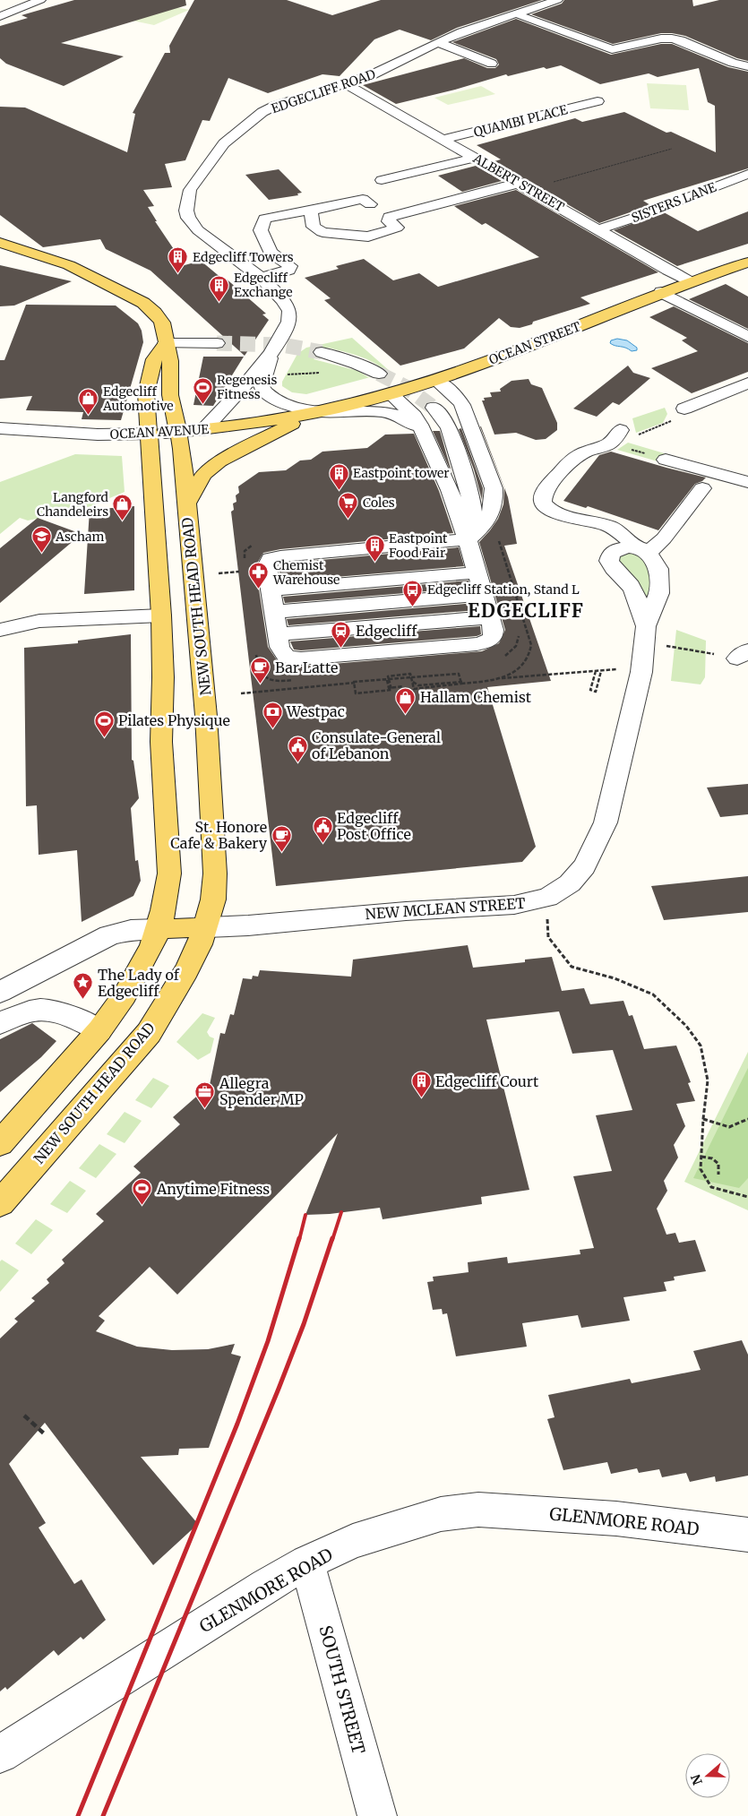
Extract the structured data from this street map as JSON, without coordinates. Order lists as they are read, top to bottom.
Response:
{
  "streets": {
    "main road": ["OCEAN STREET", "OCEAN AVENUE", "NEW SOUTH HEAD ROAD"],
    "street": [
      "EDGECLIFF ROAD",
      "QUAMBI PLACE",
      "ALBERT STREET",
      "SISTERS LANE",
      "NEW MCLEAN STREET",
      "GLENMORE ROAD",
      "SOUTH STREET"
    ]
  },
  "crossings": [
    ["EDGECLIFF ROAD", "ALBERT STREET"],
    ["EDGECLIFF ROAD", "OCEAN STREET"],
    ["EDGECLIFF ROAD", "OCEAN AVENUE"],
    ["QUAMBI PLACE", "ALBERT STREET"],
    ["ALBERT STREET", "SISTERS LANE"],
    ["ALBERT STREET", "OCEAN STREET"],
    ["OCEAN STREET", "OCEAN AVENUE"],
    ["OCEAN AVENUE", "NEW SOUTH HEAD ROAD"],
    ["NEW SOUTH HEAD ROAD", "NEW MCLEAN STREET"],
    ["GLENMORE ROAD", "SOUTH STREET"]
  ],
  "districts": ["EDGECLIFF"],
  "places": {
    "building": [
      "Edgecliff Towers",
      "Edgecliff Exchange",
      "Eastpoint tower",
      "Eastpoint Food Fair",
      "Edgecliff Court"
    ],
    "sports": ["Regenesis Fitness", "Pilates Physique", "Anytime Fitness"],
    "shop": ["Edgecliff Automotive", "Langford Chandeleirs", "Hallam Chemist"],
    "supermarket": ["Coles"],
    "school or university": ["Ascham"],
    "pharmacy": ["Chemist Warehouse"],
    "bus stop": ["Edgecliff Station, Stand L"],
    "station": ["Edgecliff"],
    "cafe": ["Bar Latte", "St. Honore Cafe & Bakery"],
    "bank": ["Westpac"],
    "public building": ["Consulate-General of Lebanon", "Edgecliff Post Office"],
    "place": ["The Lady of Edgecliff"],
    "office": ["Allegra Spender MP"]
  },
  "north": "left"
}
